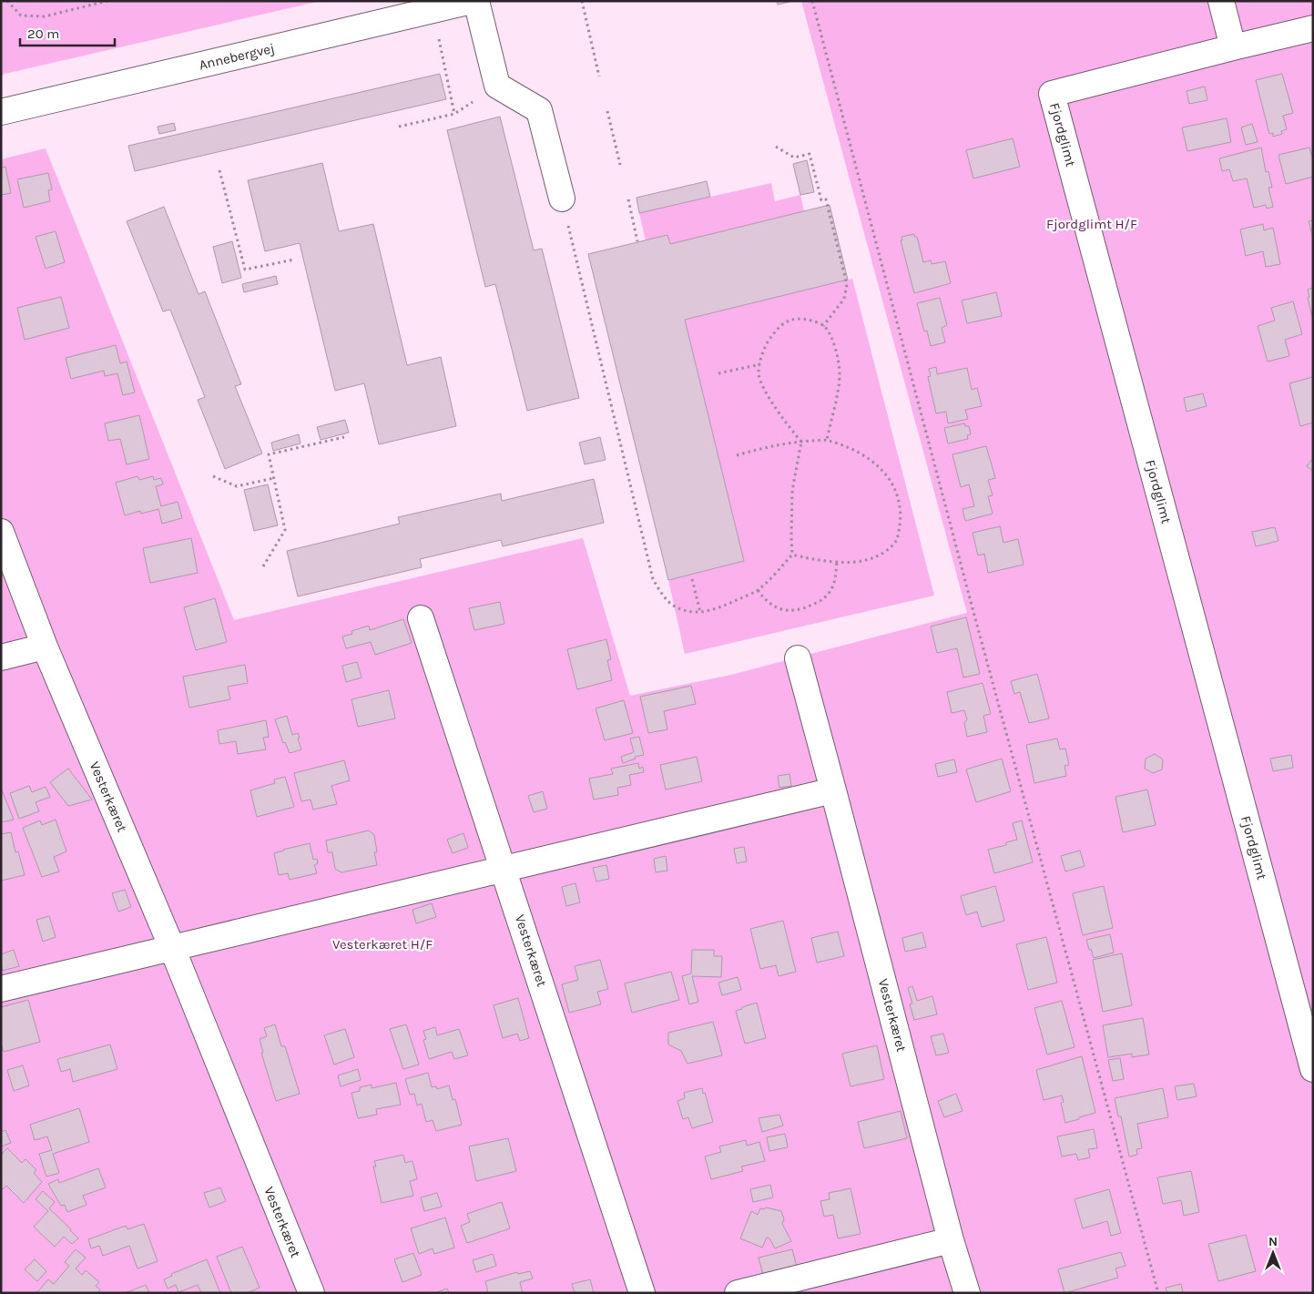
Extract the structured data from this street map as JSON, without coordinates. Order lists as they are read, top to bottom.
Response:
{
  "streets": {
    "street": ["Annebergvej", "Fjordglimt", "Vesterkæret"]
  },
  "parks": ["Fjordglimt H/F", "Vesterkæret H/F"],
  "scale_bar": "20 m",
  "north": "top"
}
